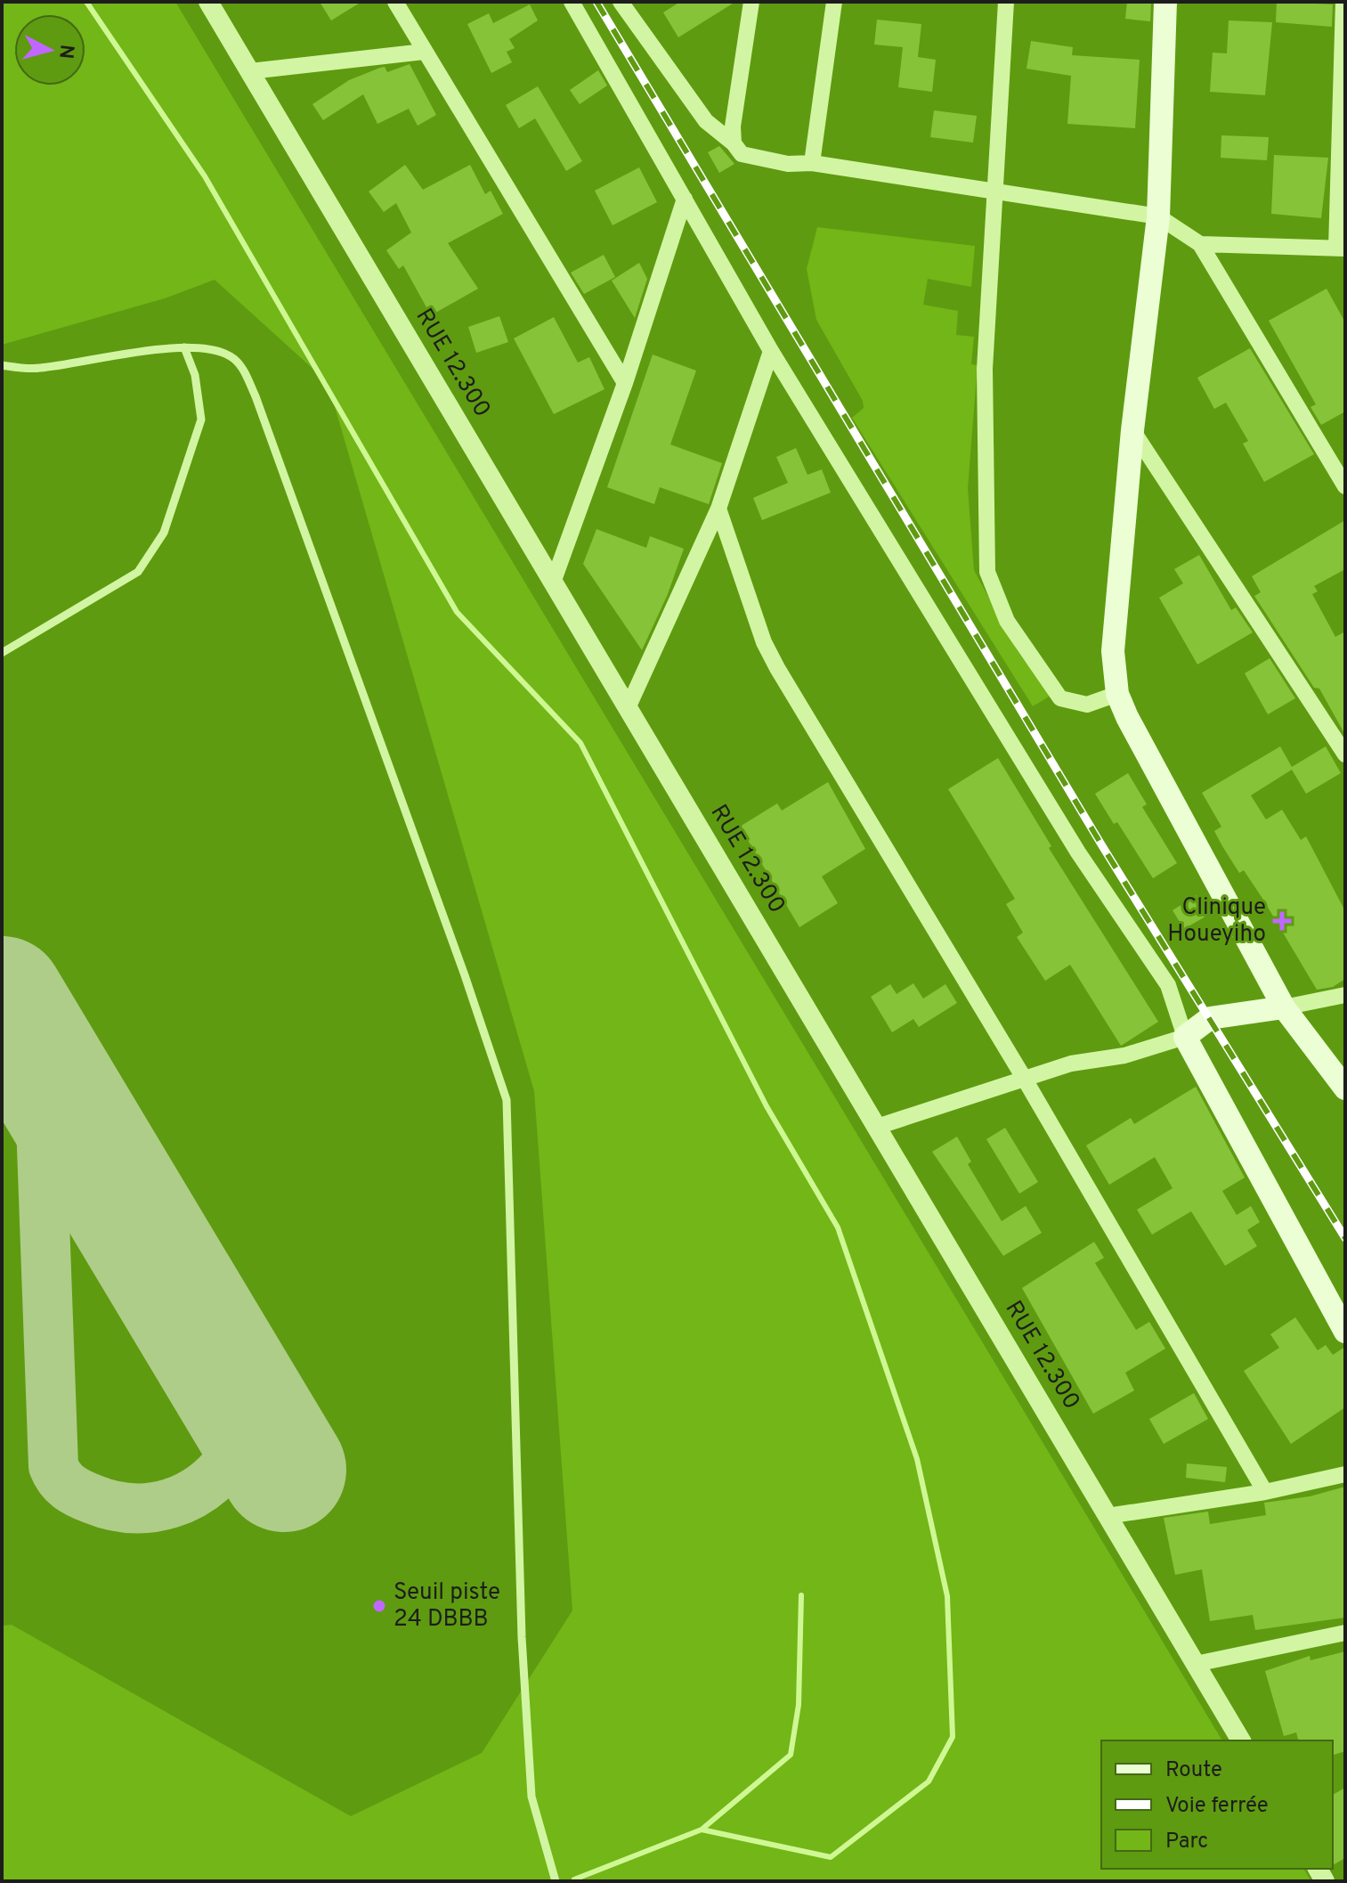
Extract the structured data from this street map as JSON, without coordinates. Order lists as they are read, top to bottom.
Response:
{
  "streets": {
    "street": ["RUE 12.300"]
  },
  "places": {
    "health": ["Clinique Houeyiho"],
    "other": ["Seuil piste 24 DBBB"]
  },
  "legend": ["Route", "Voie ferrée", "Parc"],
  "north": "right"
}
